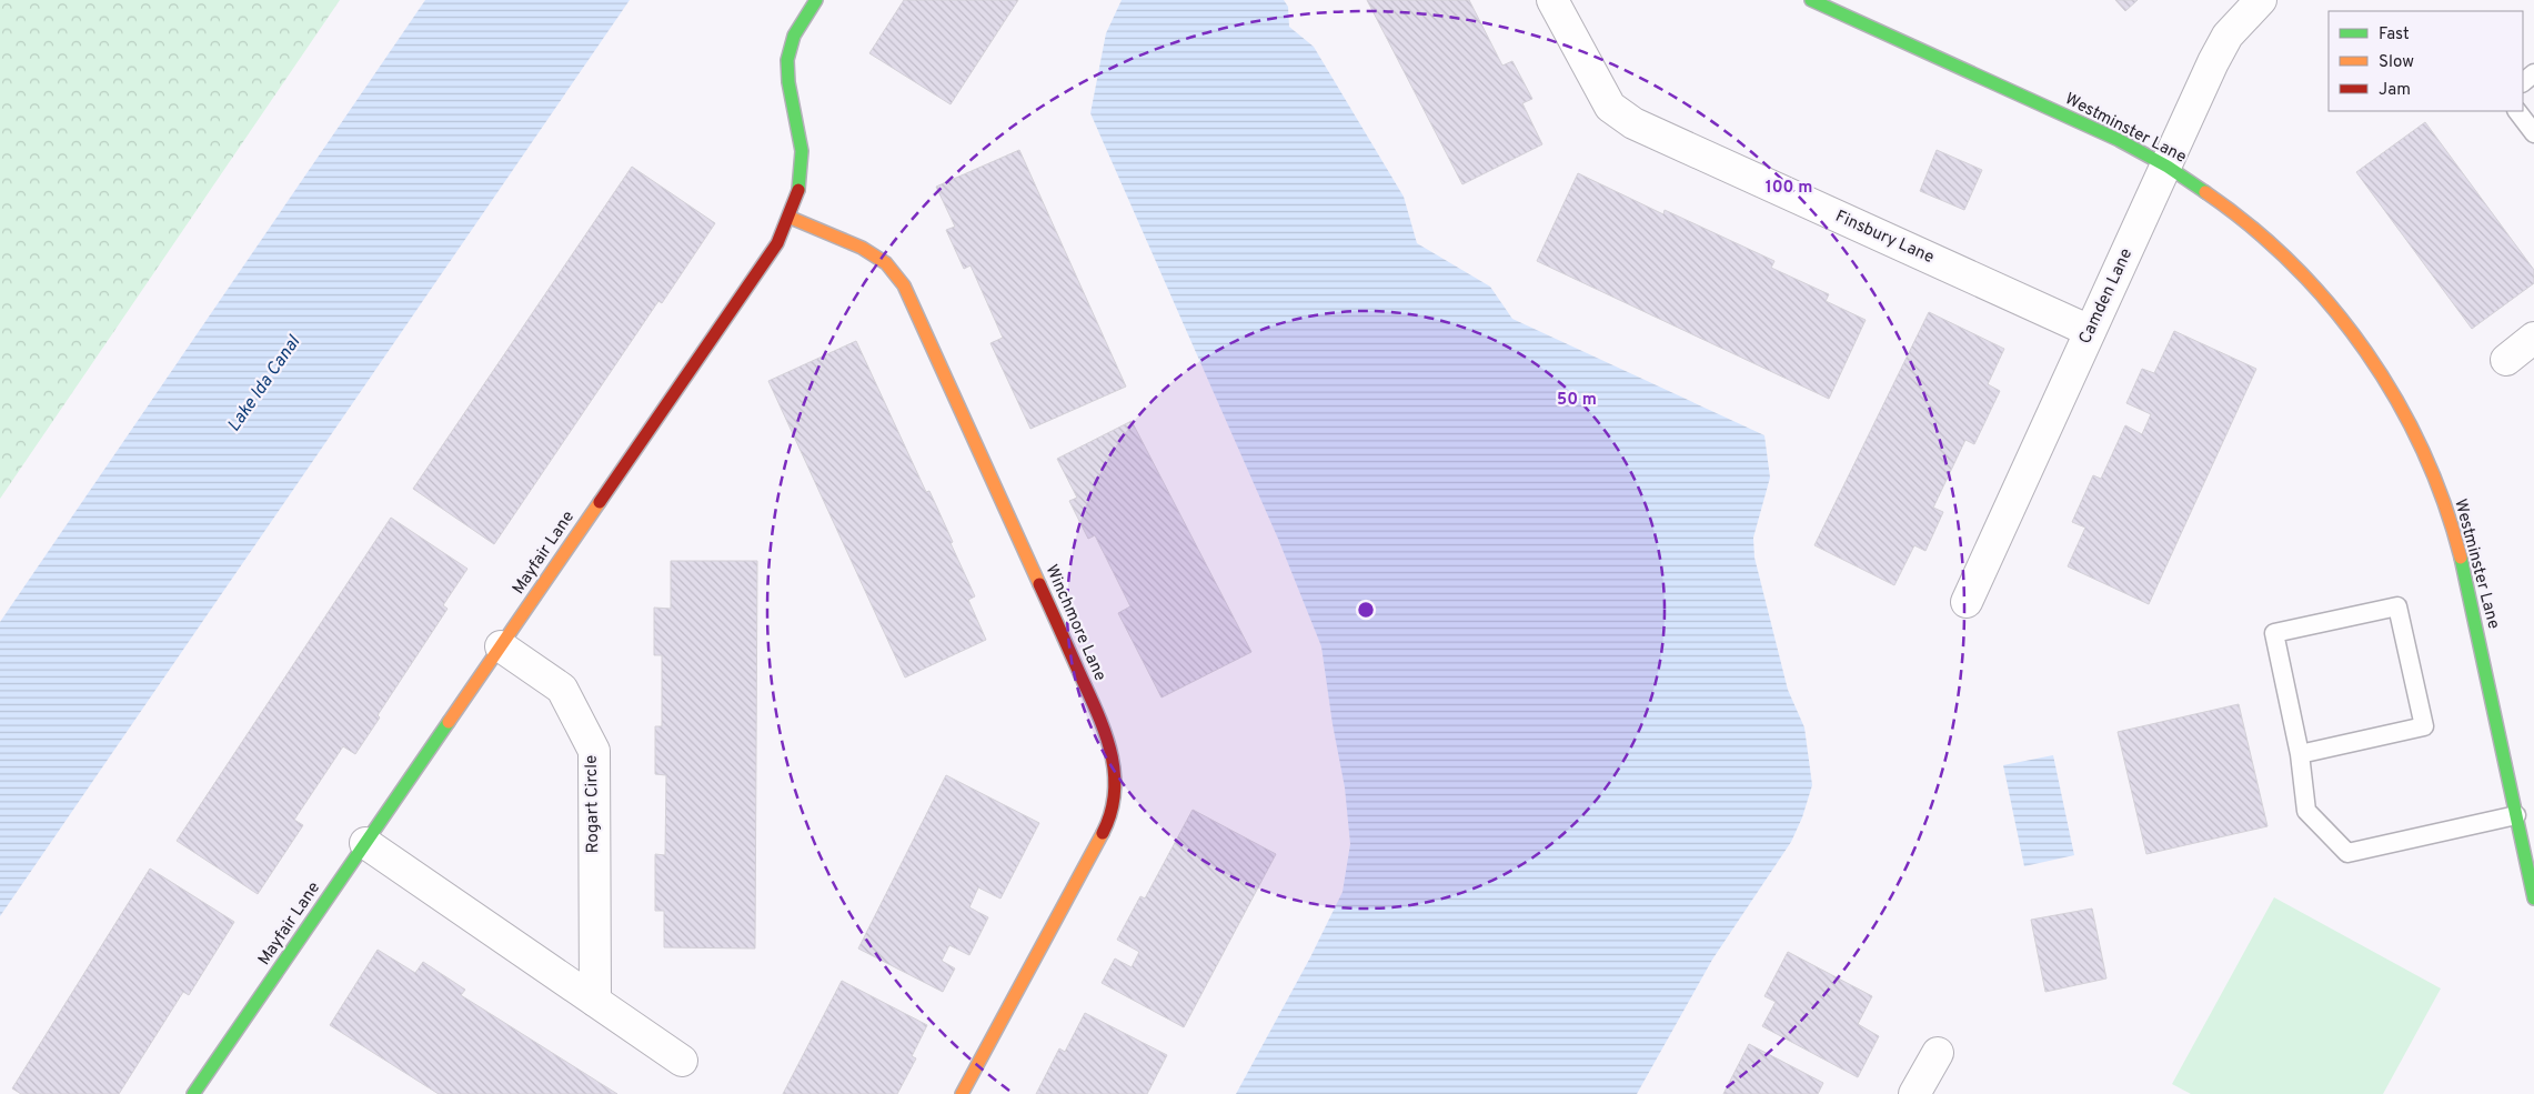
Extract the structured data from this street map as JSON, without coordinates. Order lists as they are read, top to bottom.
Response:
{
  "streets": {
    "street": [
      "Westminster Lane",
      "Finsbury Lane",
      "Camden Lane",
      "Mayfair Lane",
      "Winchmore Lane",
      "Rogart Circle"
    ]
  },
  "crossings": [
    ["Westminster Lane", "Camden Lane"],
    ["Finsbury Lane", "Camden Lane"],
    ["Mayfair Lane", "Winchmore Lane"],
    ["Mayfair Lane", "Rogart Circle"]
  ],
  "water": ["Lake Ida Canal"],
  "legend": ["Fast", "Slow", "Jam"],
  "rings": ["100 m", "50 m"]
}
